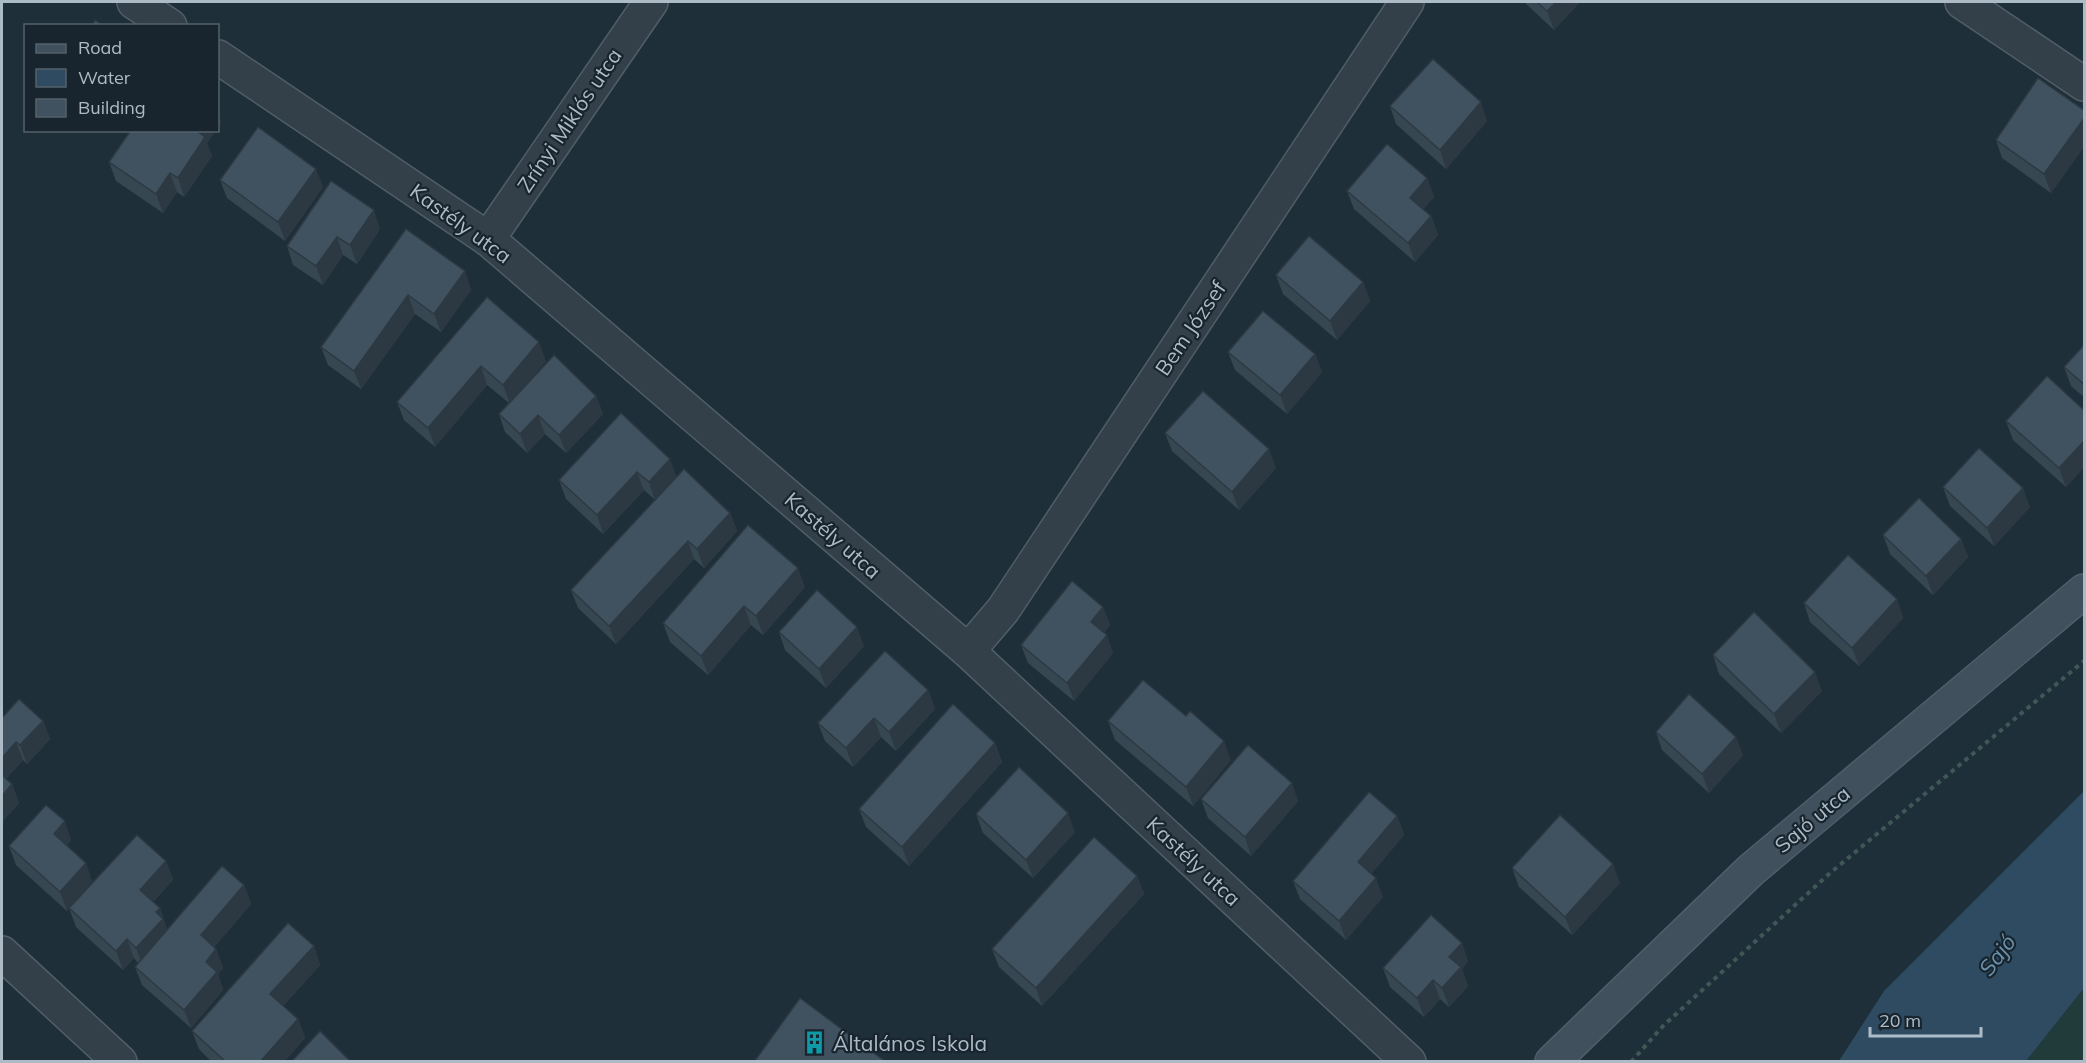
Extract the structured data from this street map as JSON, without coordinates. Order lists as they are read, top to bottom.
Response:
{
  "streets": {
    "main road": ["Sajó utca"],
    "street": ["Zrínyi Miklós utca", "Kastély utca", "Bem József"]
  },
  "crossings": [
    ["Zrínyi Miklós utca", "Kastély utca"],
    ["Kastély utca", "Bem József"]
  ],
  "water": ["Sajó"],
  "places": {
    "building": ["Általános Iskola"]
  },
  "legend": ["Road", "Water", "Building"],
  "scale_bar": "20 m"
}
